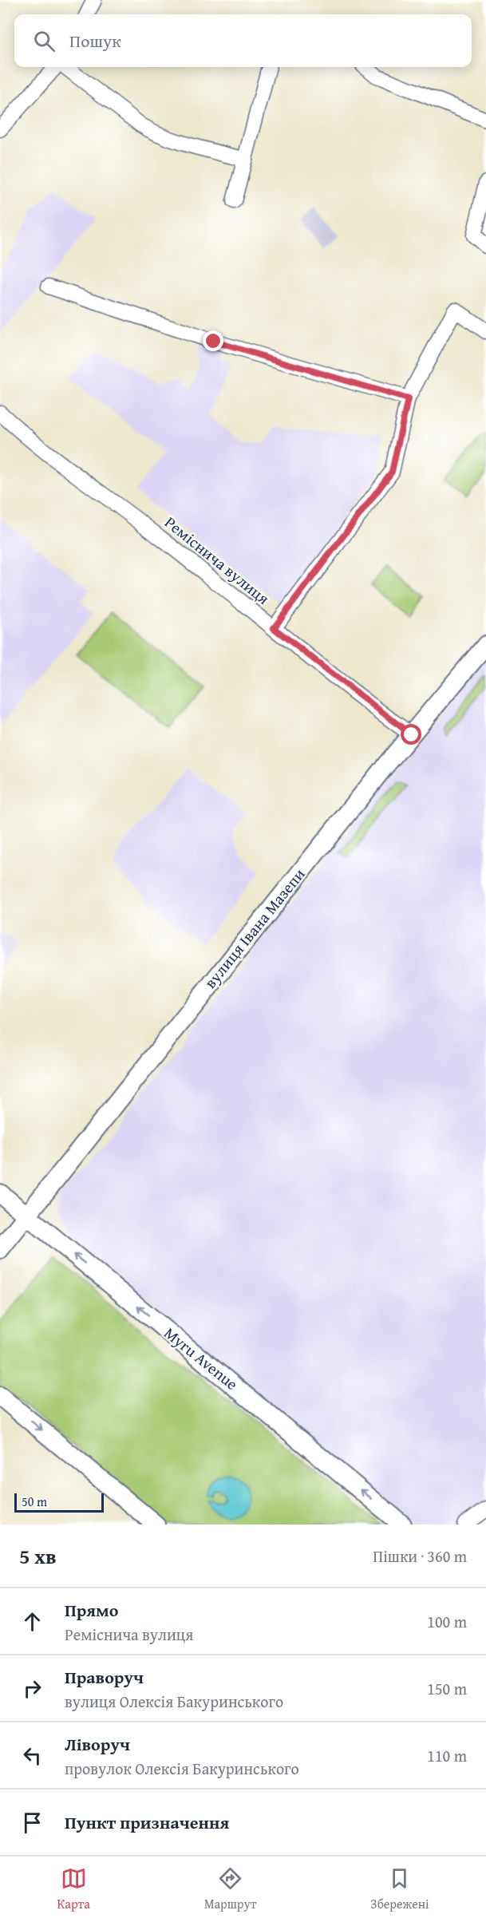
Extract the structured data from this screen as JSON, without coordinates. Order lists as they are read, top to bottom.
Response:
{
  "streets": {
    "main road": ["вулиця Івана Мазепи", "Myru Avenue"],
    "street": ["Реміснича вулиця"]
  },
  "crossings": [
    ["Реміснича вулиця", "вулиця Івана Мазепи"],
    ["вулиця Івана Мазепи", "Myru Avenue"]
  ],
  "scale_bar": "50 m",
  "page": {
    "search": "Пошук",
    "scale": "50 m",
    "heading": ["5 хв", "Пішки · 360 m"],
    "list": [
      ["Прямо", "Реміснича вулиця", "100 m"],
      ["Праворуч", "вулиця Олексія Бакуринського", "150 m"],
      ["Ліворуч", "провулок Олексія Бакуринського", "110 m"],
      "Пункт призначення"
    ],
    "nav": ["Карта", "Маршрут", "Збережені"]
  }
}
